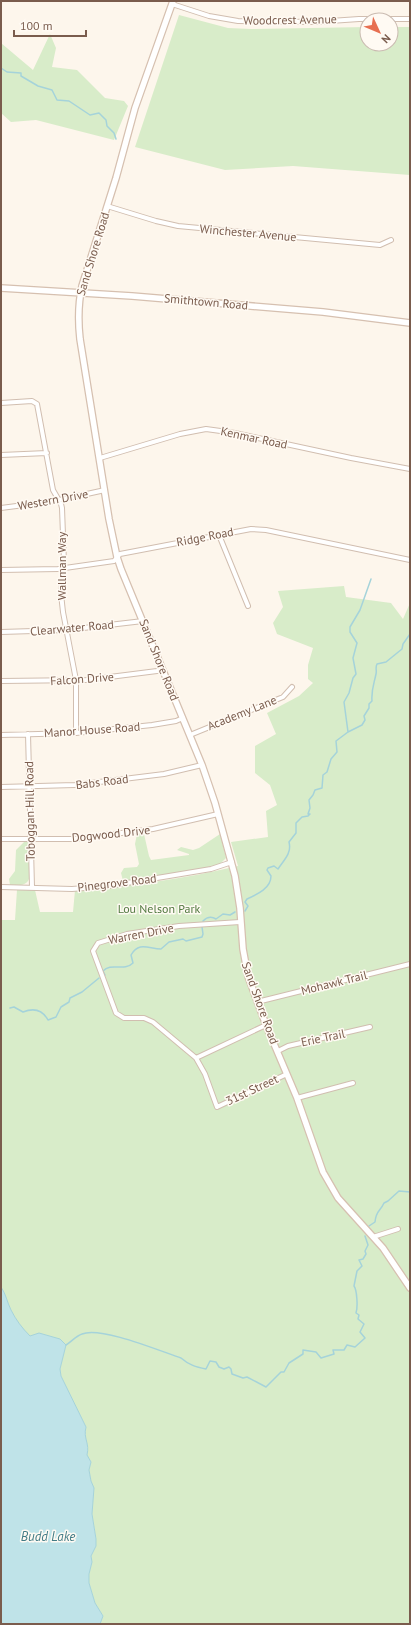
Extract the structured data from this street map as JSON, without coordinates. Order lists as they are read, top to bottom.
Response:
{
  "streets": {
    "street": [
      "Woodcrest Avenue",
      "Winchester Avenue",
      "Sand Shore Road",
      "Smithtown Road",
      "Kenmar Road",
      "Western Drive",
      "Ridge Road",
      "Wallman Way",
      "Clearwater Road",
      "Falcon Drive",
      "Academy Lane",
      "Manor House Road",
      "Babs Road",
      "Toboggan Hill Road",
      "Dogwood Drive",
      "Pinegrove Road",
      "Warren Drive",
      "Mohawk Trail",
      "Erie Trail",
      "31st Street"
    ]
  },
  "crossings": [
    ["Woodcrest Avenue", "Sand Shore Road"],
    ["Winchester Avenue", "Sand Shore Road"],
    ["Sand Shore Road", "Smithtown Road"],
    ["Sand Shore Road", "Kenmar Road"],
    ["Sand Shore Road", "Western Drive"],
    ["Sand Shore Road", "Ridge Road"],
    ["Sand Shore Road", "Clearwater Road"],
    ["Sand Shore Road", "Falcon Drive"],
    ["Sand Shore Road", "Academy Lane"],
    ["Sand Shore Road", "Manor House Road"],
    ["Sand Shore Road", "Babs Road"],
    ["Sand Shore Road", "Dogwood Drive"],
    ["Sand Shore Road", "Pinegrove Road"],
    ["Sand Shore Road", "Warren Drive"],
    ["Sand Shore Road", "Mohawk Trail"],
    ["Sand Shore Road", "Erie Trail"],
    ["Sand Shore Road", "31st Street"],
    ["Western Drive", "Wallman Way"],
    ["Ridge Road", "Wallman Way"],
    ["Wallman Way", "Clearwater Road"],
    ["Wallman Way", "Falcon Drive"],
    ["Wallman Way", "Manor House Road"],
    ["Manor House Road", "Toboggan Hill Road"],
    ["Babs Road", "Toboggan Hill Road"],
    ["Toboggan Hill Road", "Dogwood Drive"],
    ["Toboggan Hill Road", "Pinegrove Road"],
    ["Warren Drive", "31st Street"]
  ],
  "water": ["Budd Lake"],
  "parks": ["Lou Nelson Park"],
  "scale_bar": "100 m",
  "north": "bottom right"
}
